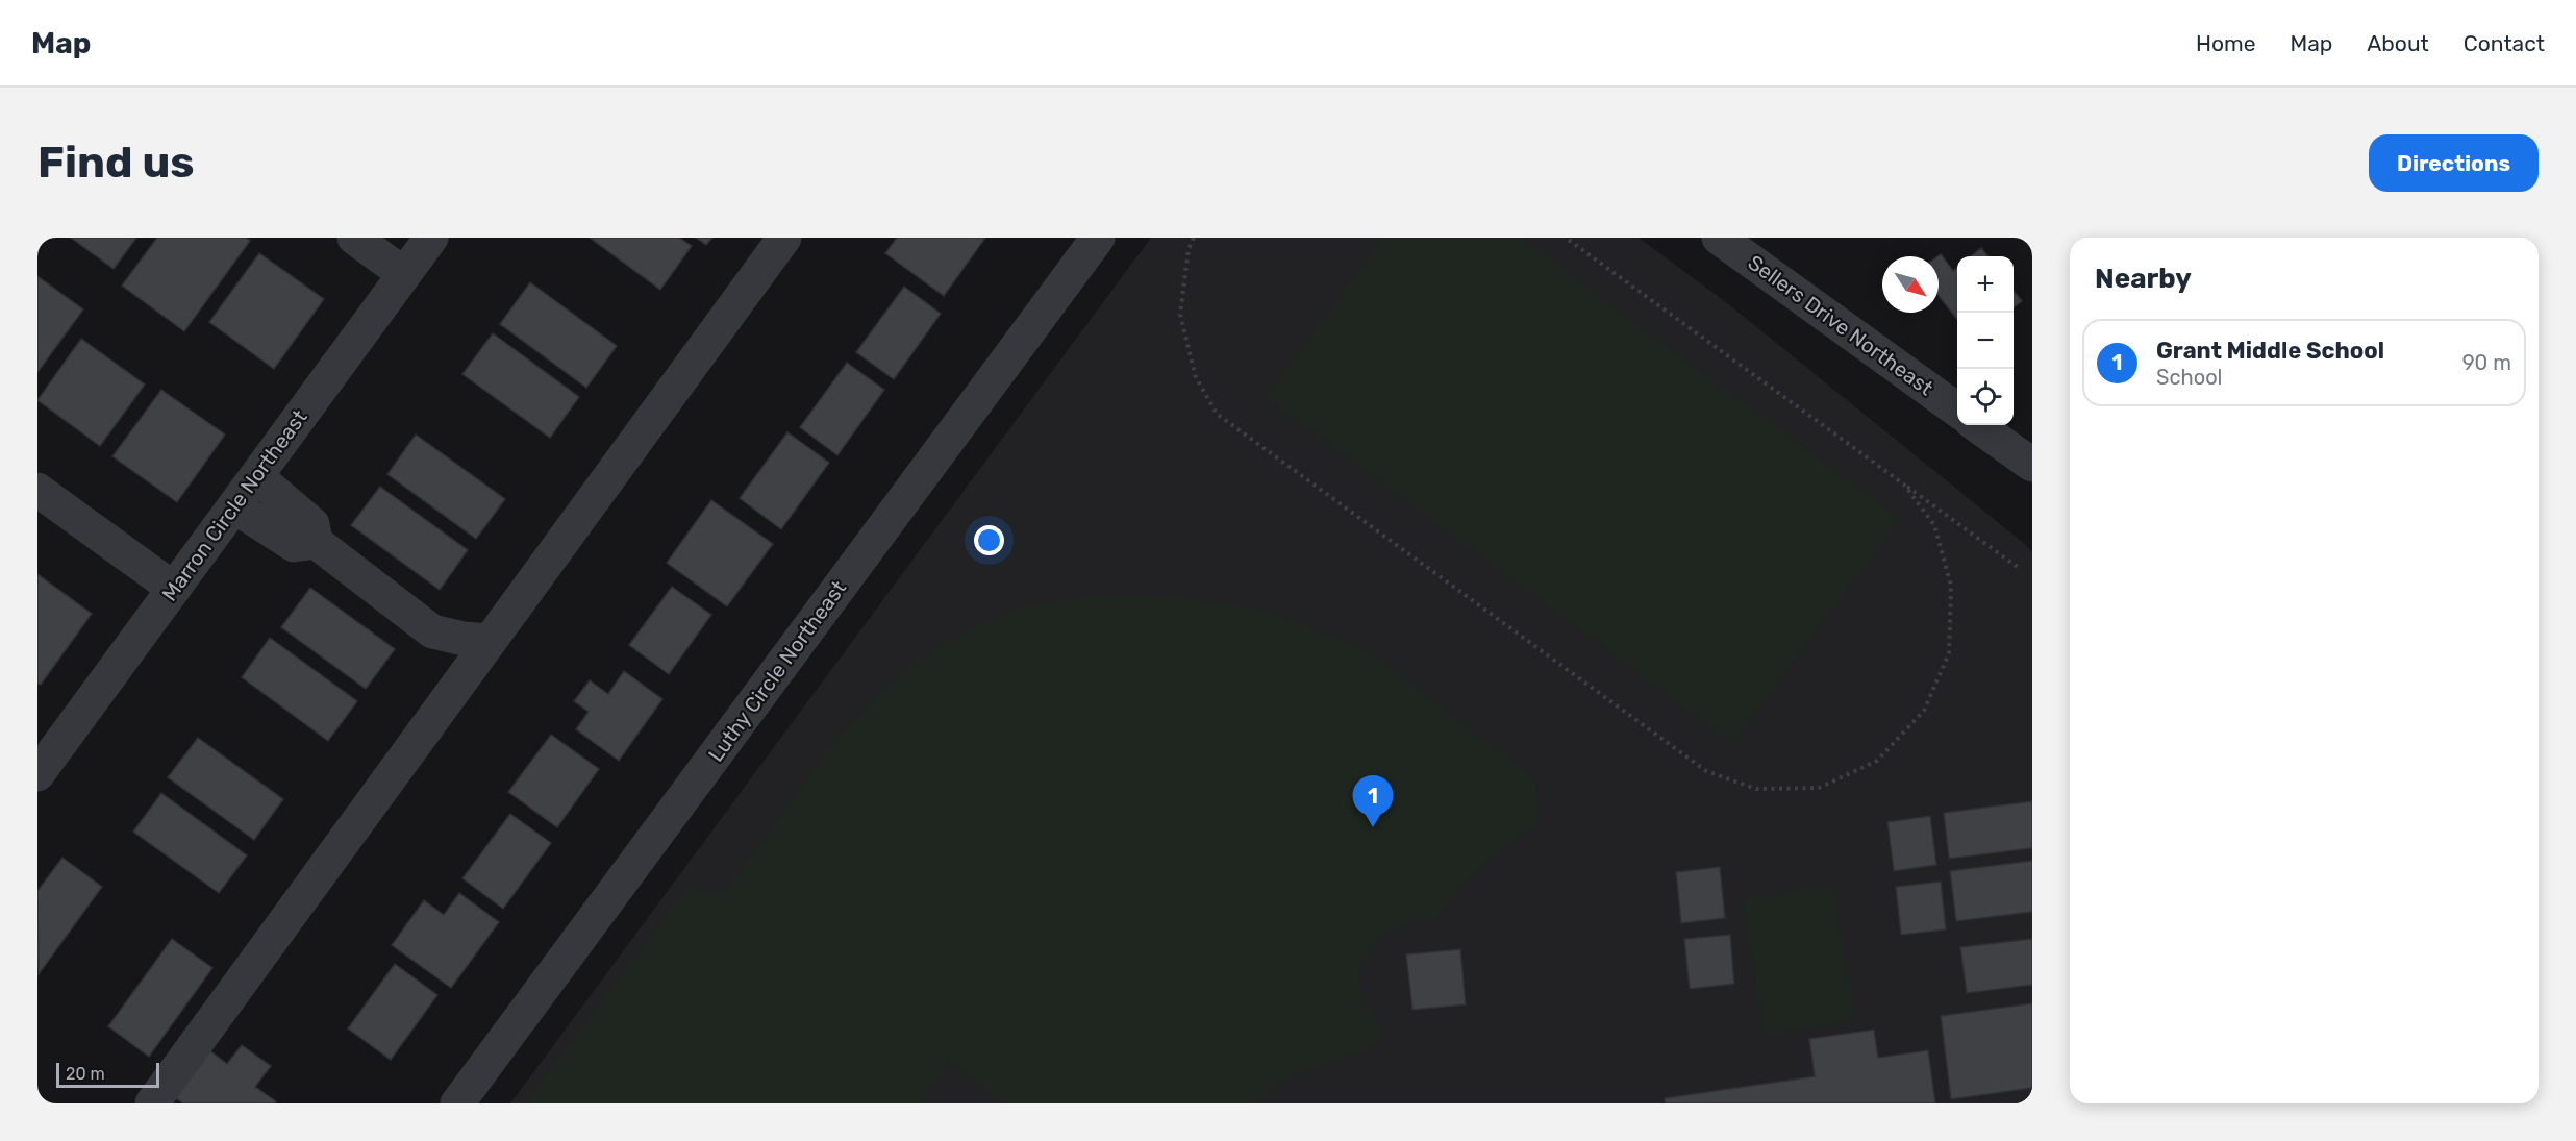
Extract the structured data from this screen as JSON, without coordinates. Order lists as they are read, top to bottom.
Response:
{
  "streets": {
    "street": ["Sellers Drive Northeast", "Marron Circle Northeast", "Luthy Circle Northeast"]
  },
  "scale_bar": "20 m",
  "north": "bottom right",
  "page": {
    "header": "Map",
    "nav": [
      "Home",
      "Map",
      "About",
      "Contact"
    ],
    "buttons": "Directions",
    "title": "Find us",
    "heading": "Nearby",
    "map_buttons": ["+", "−"],
    "list": [
      {
        "mark": "1",
        "name": "Grant Middle School",
        "note": "School",
        "value": "90 m"
      }
    ],
    "pins": "1",
    "scale": "20 m"
  }
}
